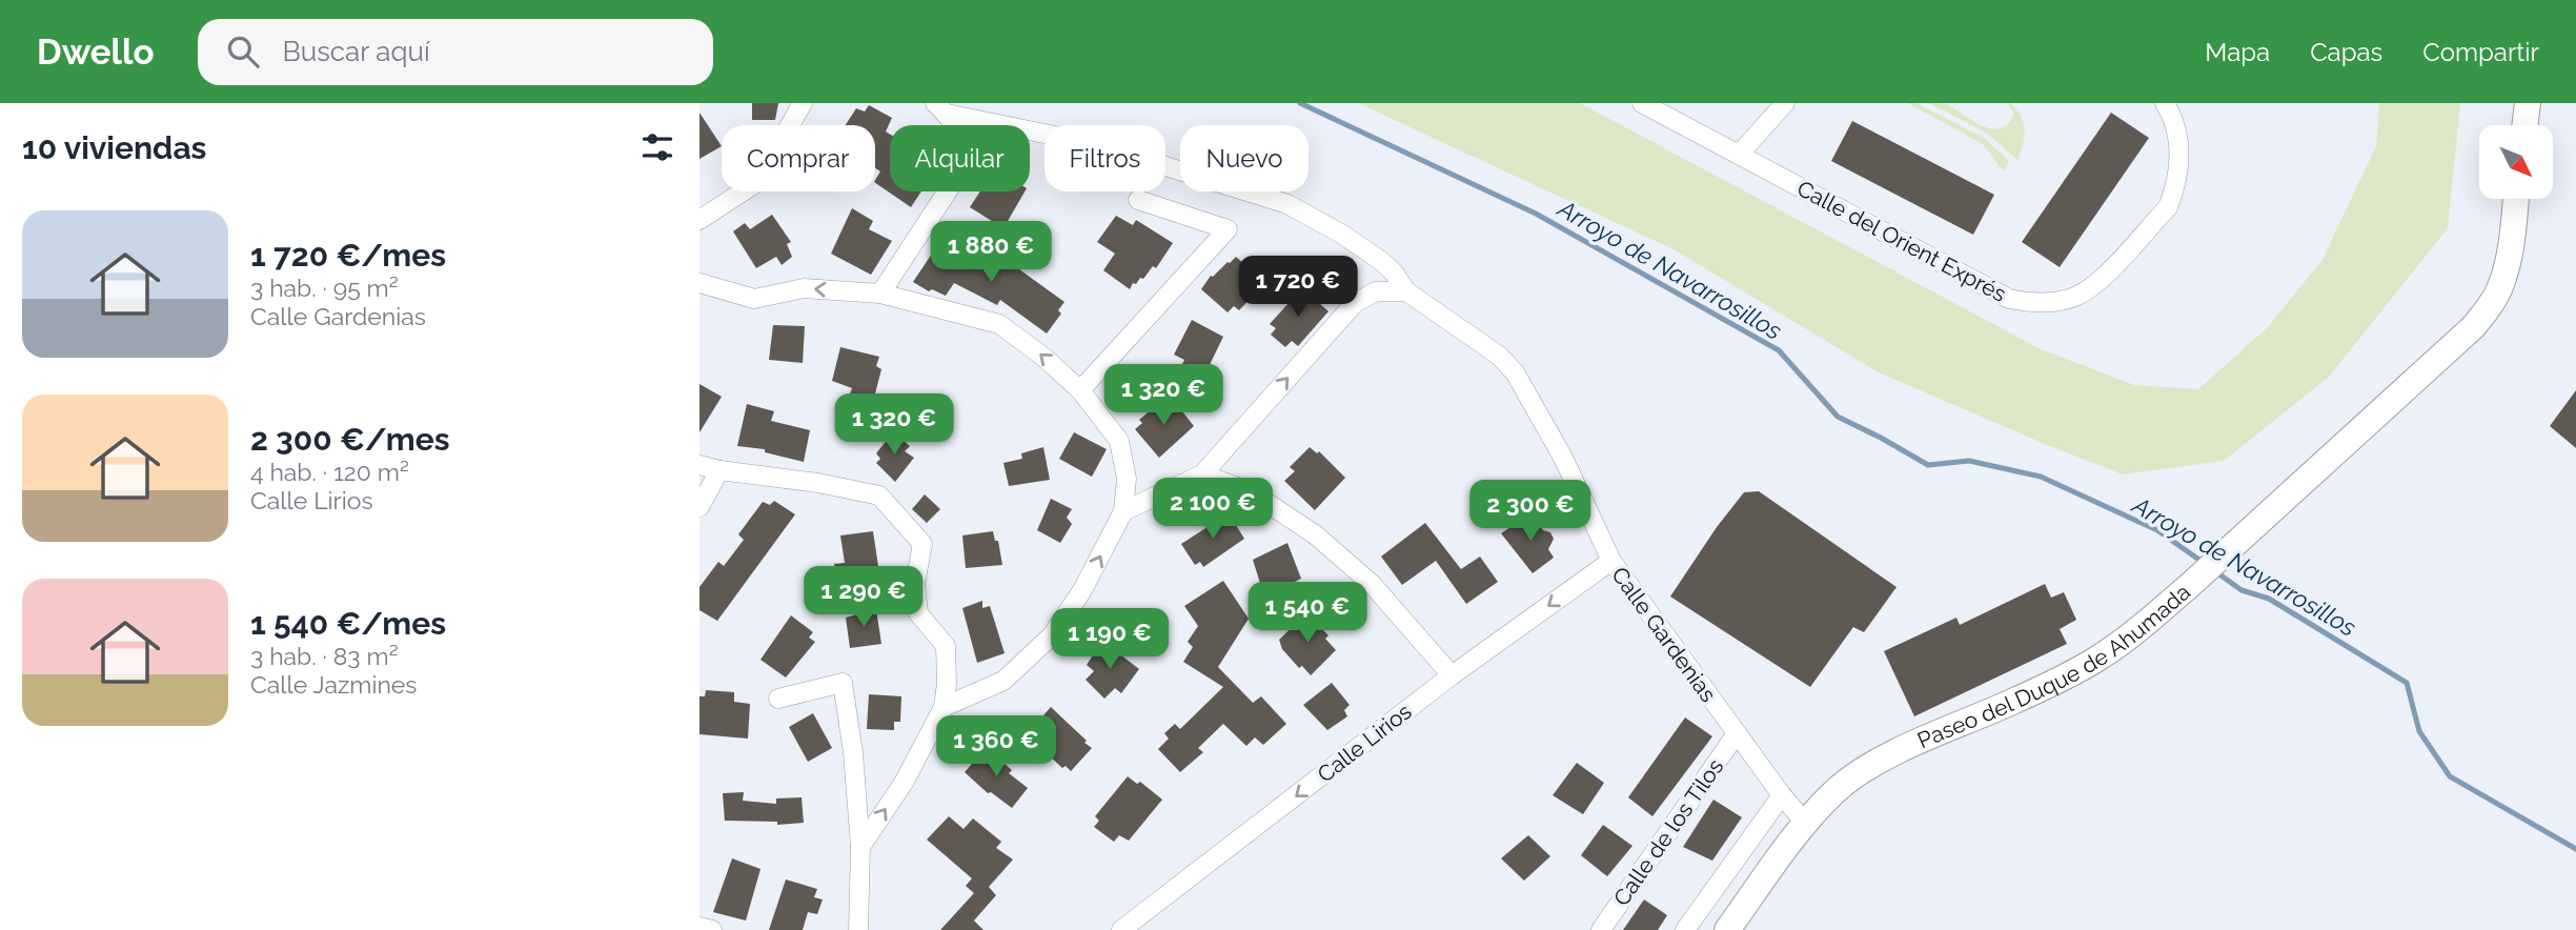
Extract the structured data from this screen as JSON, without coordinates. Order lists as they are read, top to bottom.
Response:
{
  "streets": {
    "main road": ["Paseo del Duque de Ahumada"],
    "street": [
      "Calle del Orient Exprés",
      "Calle Gardenias",
      "Calle Lirios",
      "Calle de los Tilos"
    ]
  },
  "crossings": [
    ["Calle Gardenias", "Paseo del Duque de Ahumada"],
    ["Calle Gardenias", "Calle Lirios"],
    ["Calle Gardenias", "Calle de los Tilos"]
  ],
  "one_way": ["Calle Lirios"],
  "water": ["Arroyo de Navarrosillos"],
  "north": "bottom right",
  "page": {
    "header": "Dwello",
    "search": "Buscar aquí",
    "nav": ["Mapa", "Capas", "Compartir"],
    "heading": "10 viviendas",
    "chip": [
      "Comprar",
      "Alquilar",
      "Filtros",
      "Nuevo"
    ],
    "list": [
      {
        "name": "1 720 €/mes",
        "note": "3 hab. · 95 m² · Calle Gardenias"
      },
      {
        "name": "2 300 €/mes",
        "note": "4 hab. · 120 m² · Calle Lirios"
      },
      {
        "name": "1 540 €/mes",
        "note": "3 hab. · 83 m² · Calle Jazmines"
      }
    ],
    "price": [
      "1 880 €",
      "1 720 €",
      "1 320 €",
      "1 320 €",
      "2 100 €",
      "2 300 €",
      "1 290 €",
      "1 540 €",
      "1 190 €",
      "1 360 €"
    ]
  }
}
